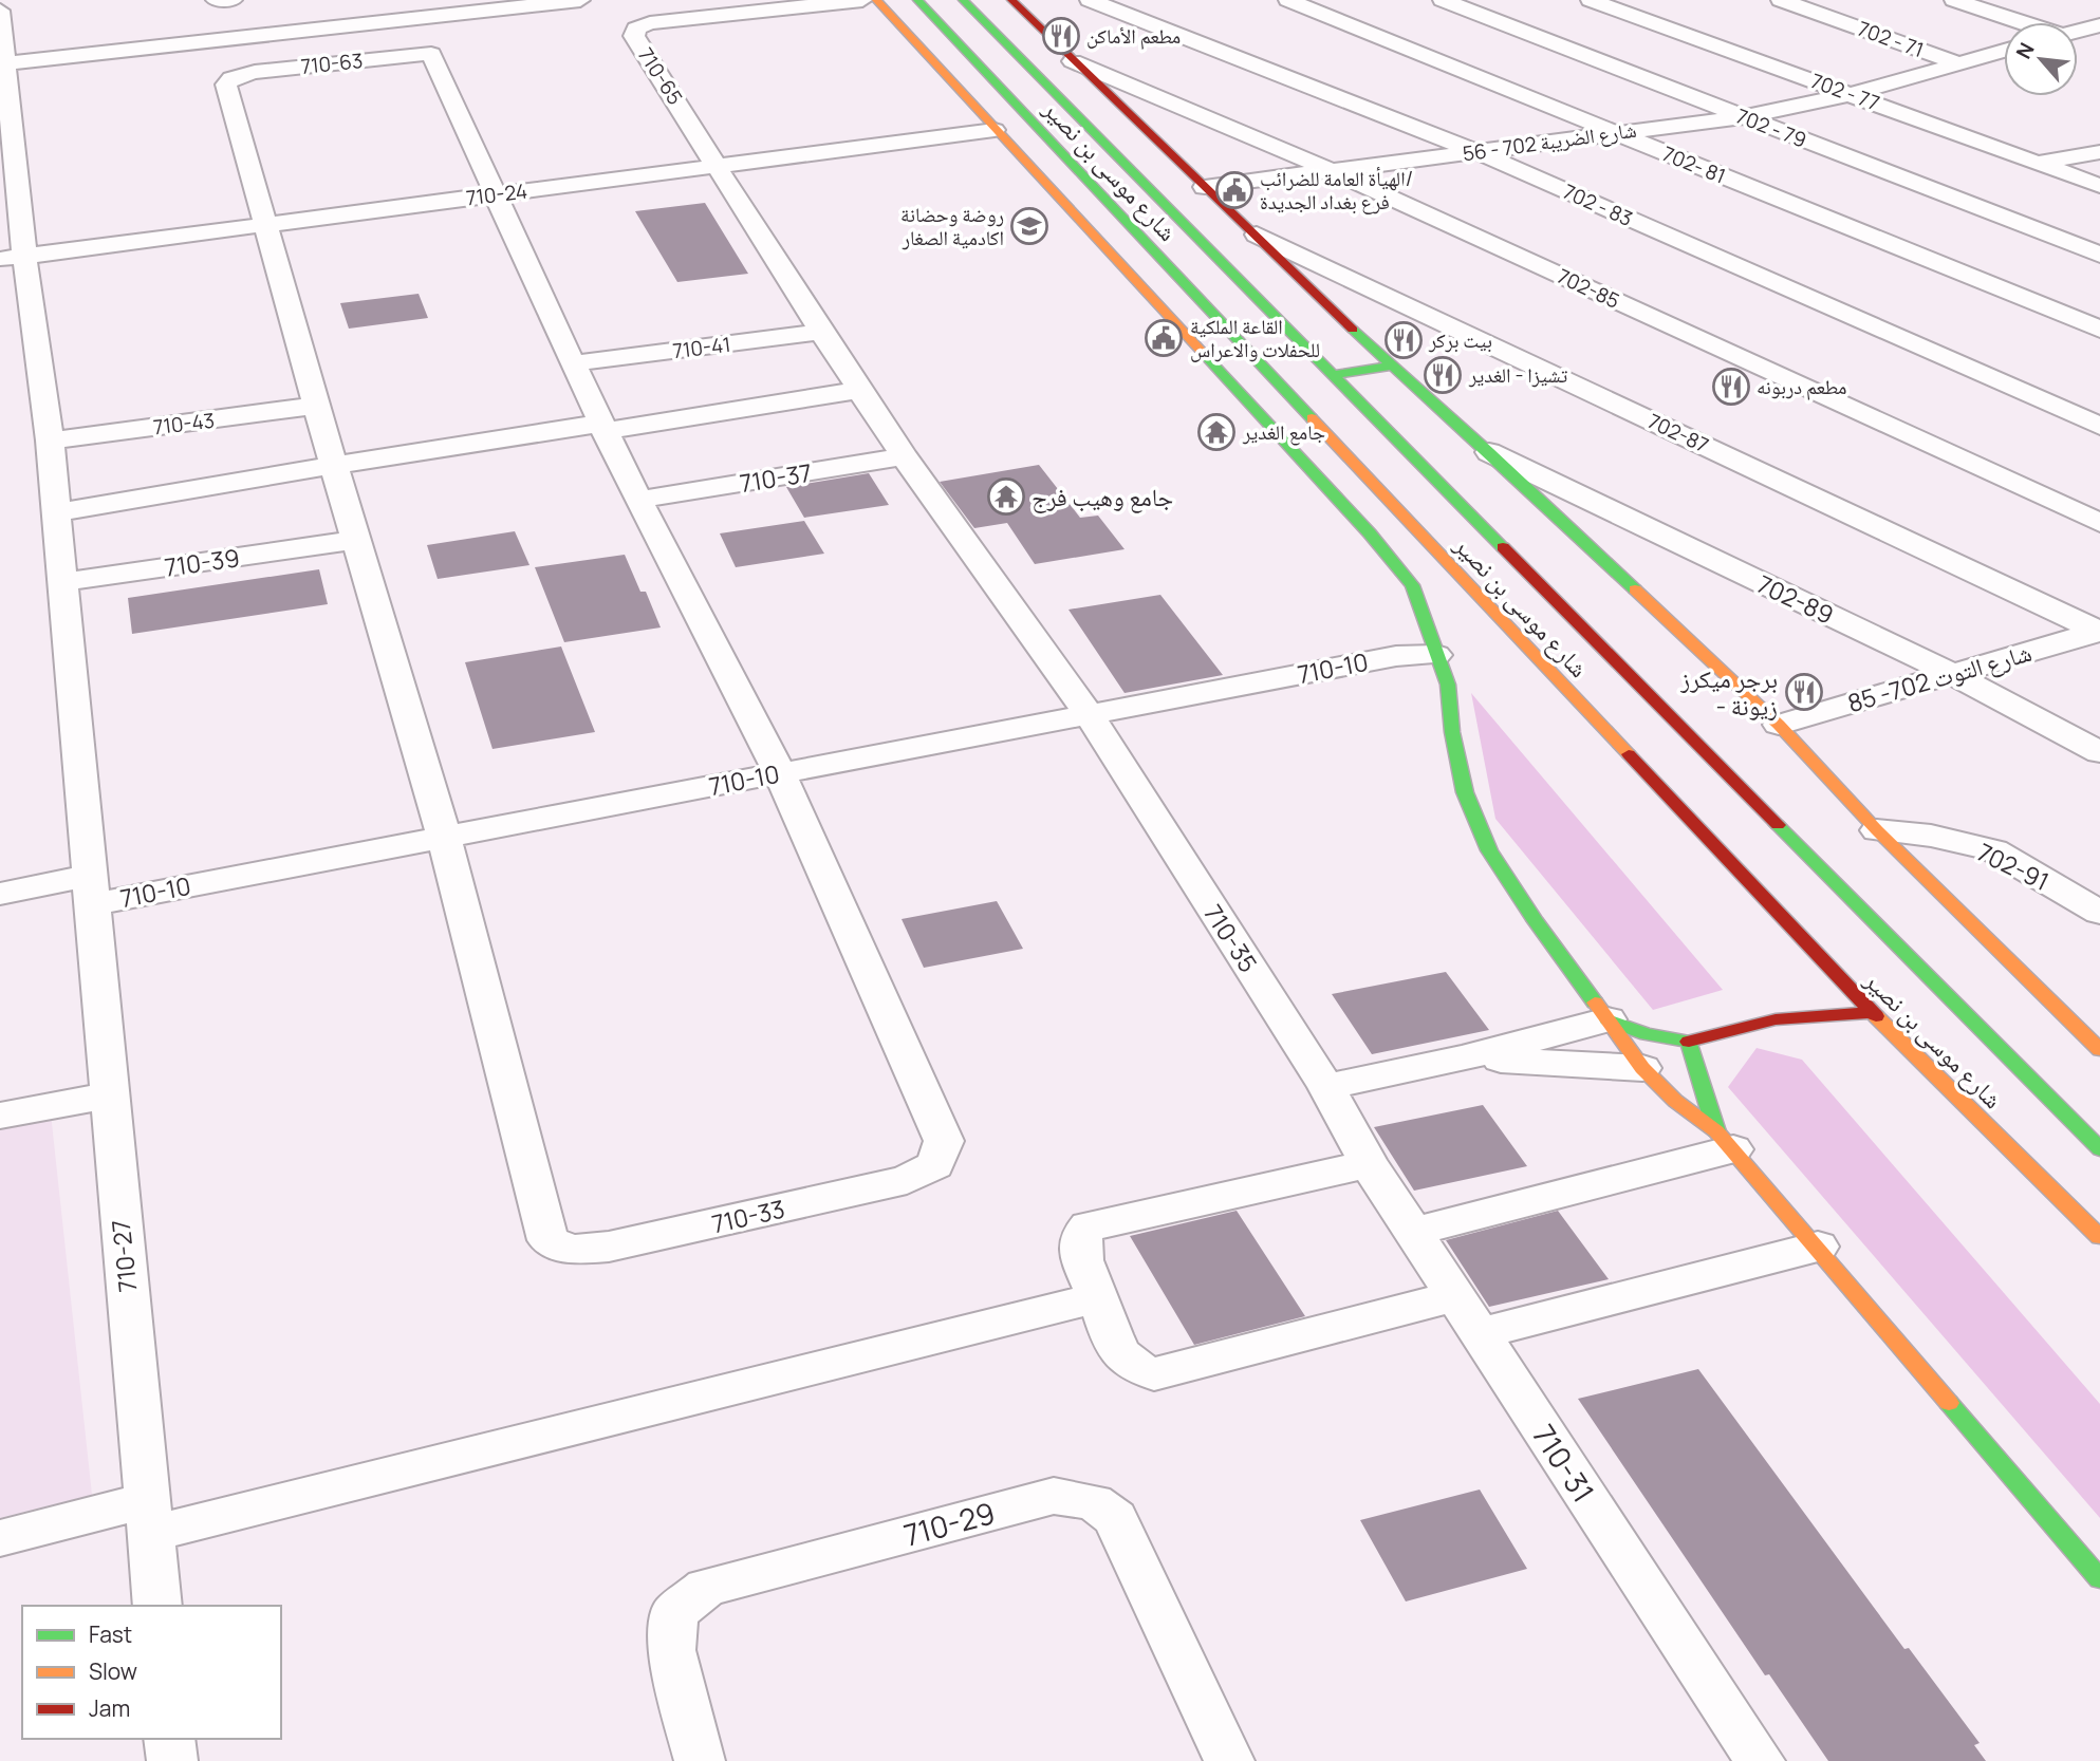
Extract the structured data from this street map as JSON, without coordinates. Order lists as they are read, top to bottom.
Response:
{
  "streets": {
    "street": [
      "702 - 71",
      "710-63",
      "710-65",
      "702 - 77",
      "702 - 79",
      "شارع الضريبة 702 - 56",
      "702- 81",
      "شارع موسى بن نصير",
      "710-24",
      "702 - 83",
      "702-85",
      "710-41",
      "710-43",
      "702-87",
      "710-37",
      "710-39",
      "702-89",
      "710-10",
      "شارع التوت 702- 85",
      "702-91",
      "710-35",
      "710-33",
      "710-27",
      "710-31",
      "710-29"
    ]
  },
  "crossings": [
    ["702 - 71", "شارع الضريبة 702 - 56"],
    ["710-63", "710-24"],
    ["710-65", "710-24"],
    ["702 - 77", "شارع الضريبة 702 - 56"],
    ["702 - 79", "شارع الضريبة 702 - 56"],
    ["شارع الضريبة 702 - 56", "702- 81"],
    ["شارع الضريبة 702 - 56", "702 - 83"],
    ["شارع الضريبة 702 - 56", "702-85"],
    ["702-87", "شارع التوت 702- 85"],
    ["702-89", "شارع التوت 702- 85"],
    ["710-10", "710-35"],
    ["710-10", "710-33"],
    ["710-10", "710-27"],
    ["710-35", "710-31"]
  ],
  "places": {
    "restaurant": [
      "مطعم الأماكن",
      "بيت بركر",
      "تشيزا - الغدير",
      "مطعم دربونه",
      "برجر ميكرز - زيونة"
    ],
    "public building": ["الهيأة العامة للضرائب/ فرع بغداد الجديدة", "القاعة الملكية للحفلات والاعراس"],
    "school or university": ["روضة وحضانة اكادمية الصغار"],
    "temple": ["جامع الغدير", "جامع وهيب فرج"]
  },
  "legend": ["Fast", "Slow", "Jam"],
  "north": "top left"
}
